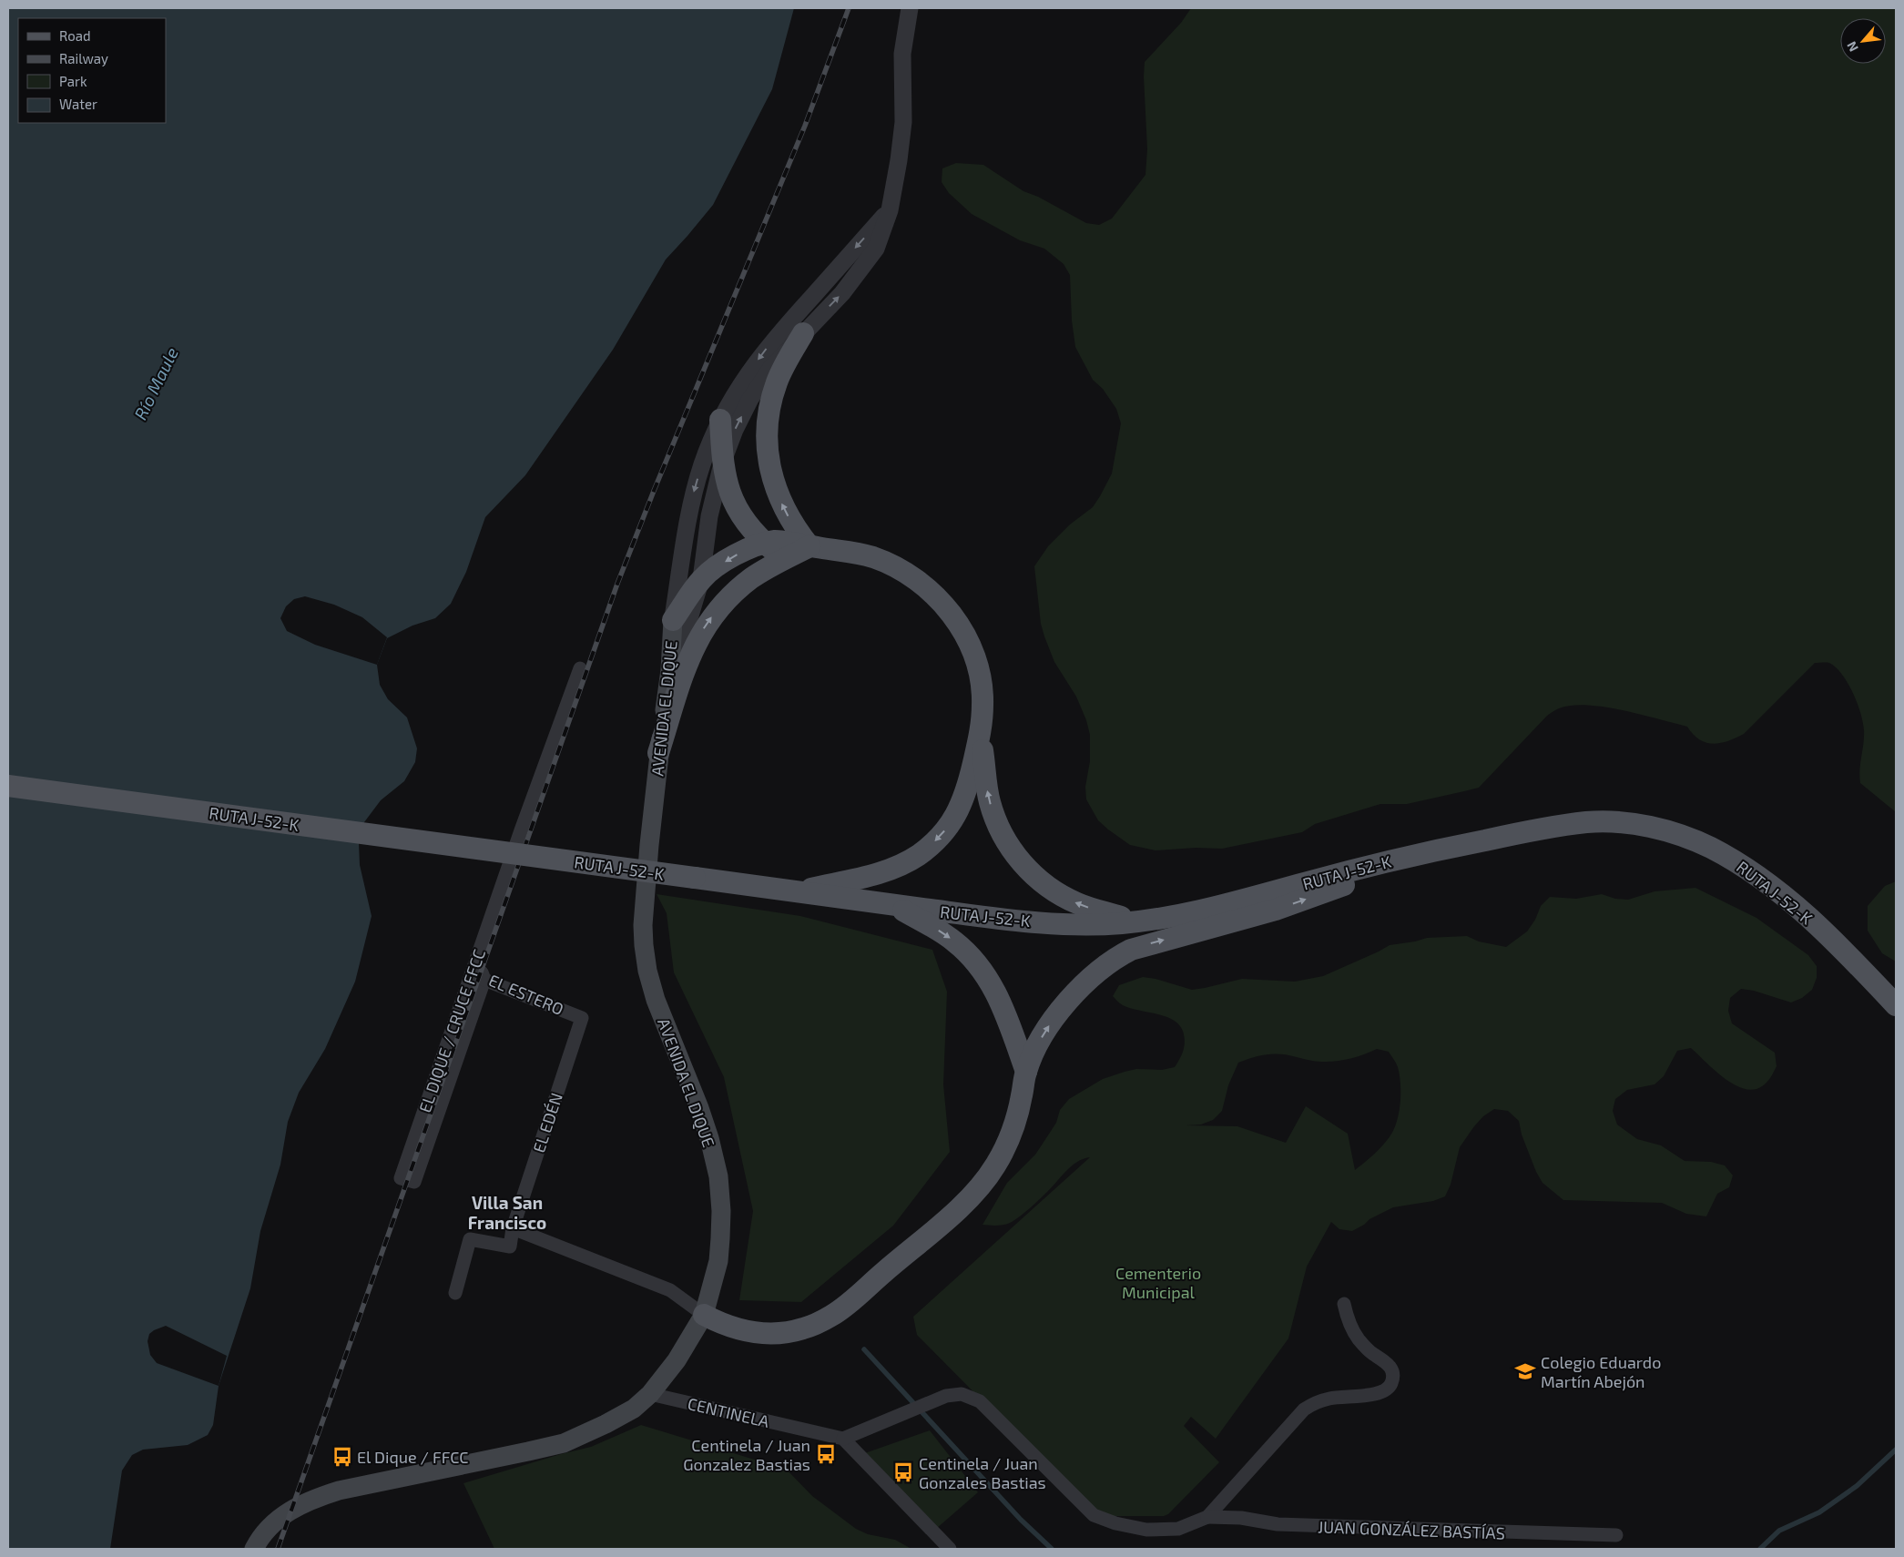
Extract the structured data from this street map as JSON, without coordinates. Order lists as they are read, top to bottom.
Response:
{
  "streets": {
    "main road": ["AVENIDA EL DIQUE", "RUTA J-52-K"],
    "street": [
      "EL ESTERO",
      "EL DIQUE / CRUCE FFCC",
      "EL EDÉN",
      "CENTINELA",
      "JUAN GONZÁLEZ BASTÍAS"
    ]
  },
  "crossings": [
    ["AVENIDA EL DIQUE", "CENTINELA"],
    ["EL ESTERO", "EL DIQUE / CRUCE FFCC"],
    ["EL ESTERO", "EL EDÉN"],
    ["CENTINELA", "JUAN GONZÁLEZ BASTÍAS"]
  ],
  "districts": ["Villa San Francisco"],
  "water": ["Río Maule"],
  "parks": ["Cementerio Municipal"],
  "places": {
    "school or university": ["Colegio Eduardo Martín Abejón"],
    "bus stop": ["Centinela / Juan Gonzalez Bastias", "El Dique / FFCC", "Centinela / Juan Gonzales Bastias"]
  },
  "legend": [
    "Road",
    "Railway",
    "Park",
    "Water"
  ],
  "north": "bottom left"
}
